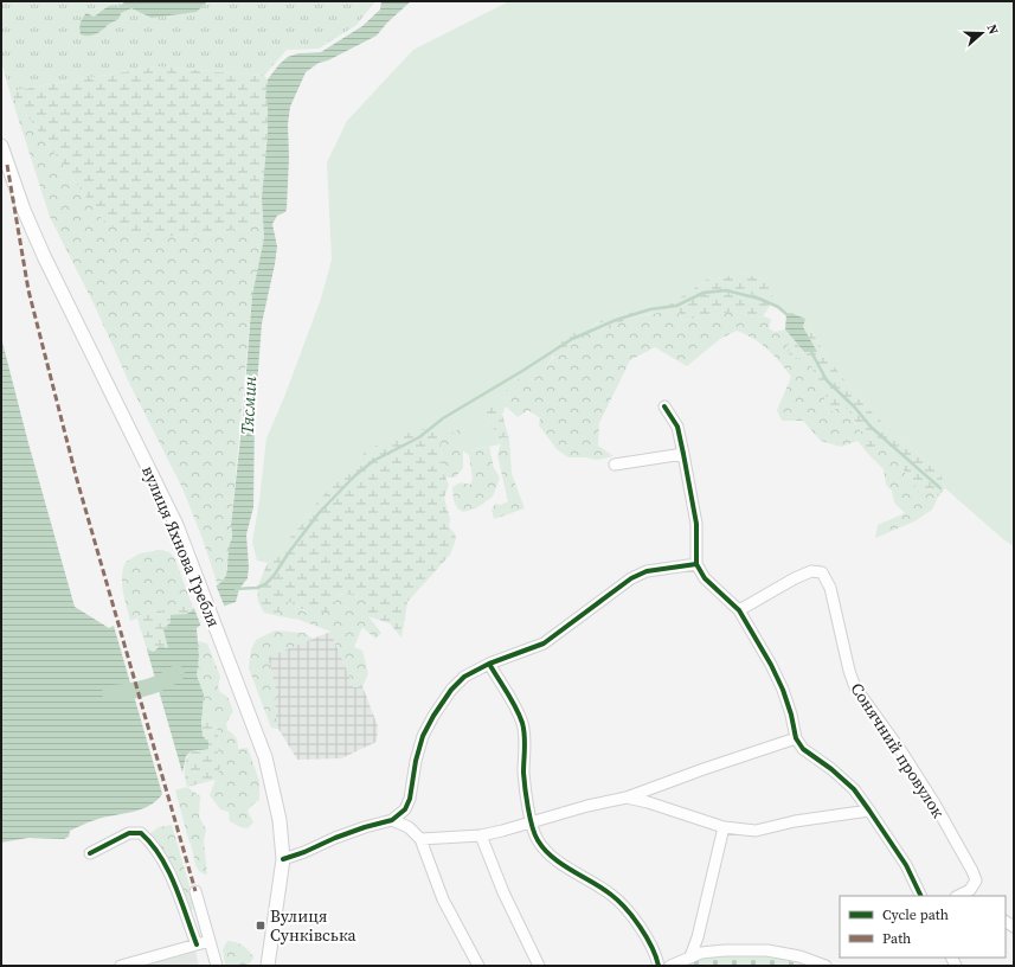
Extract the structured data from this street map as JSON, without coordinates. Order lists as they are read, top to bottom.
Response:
{
  "streets": {
    "main road": ["вулиця Яхнова Гребля"],
    "street": ["Сонячний провулок"]
  },
  "water": ["Тясмин"],
  "places": {
    "transit": ["Вулиця Сунківська"]
  },
  "legend": ["Cycle path", "Path"],
  "north": "right"
}
